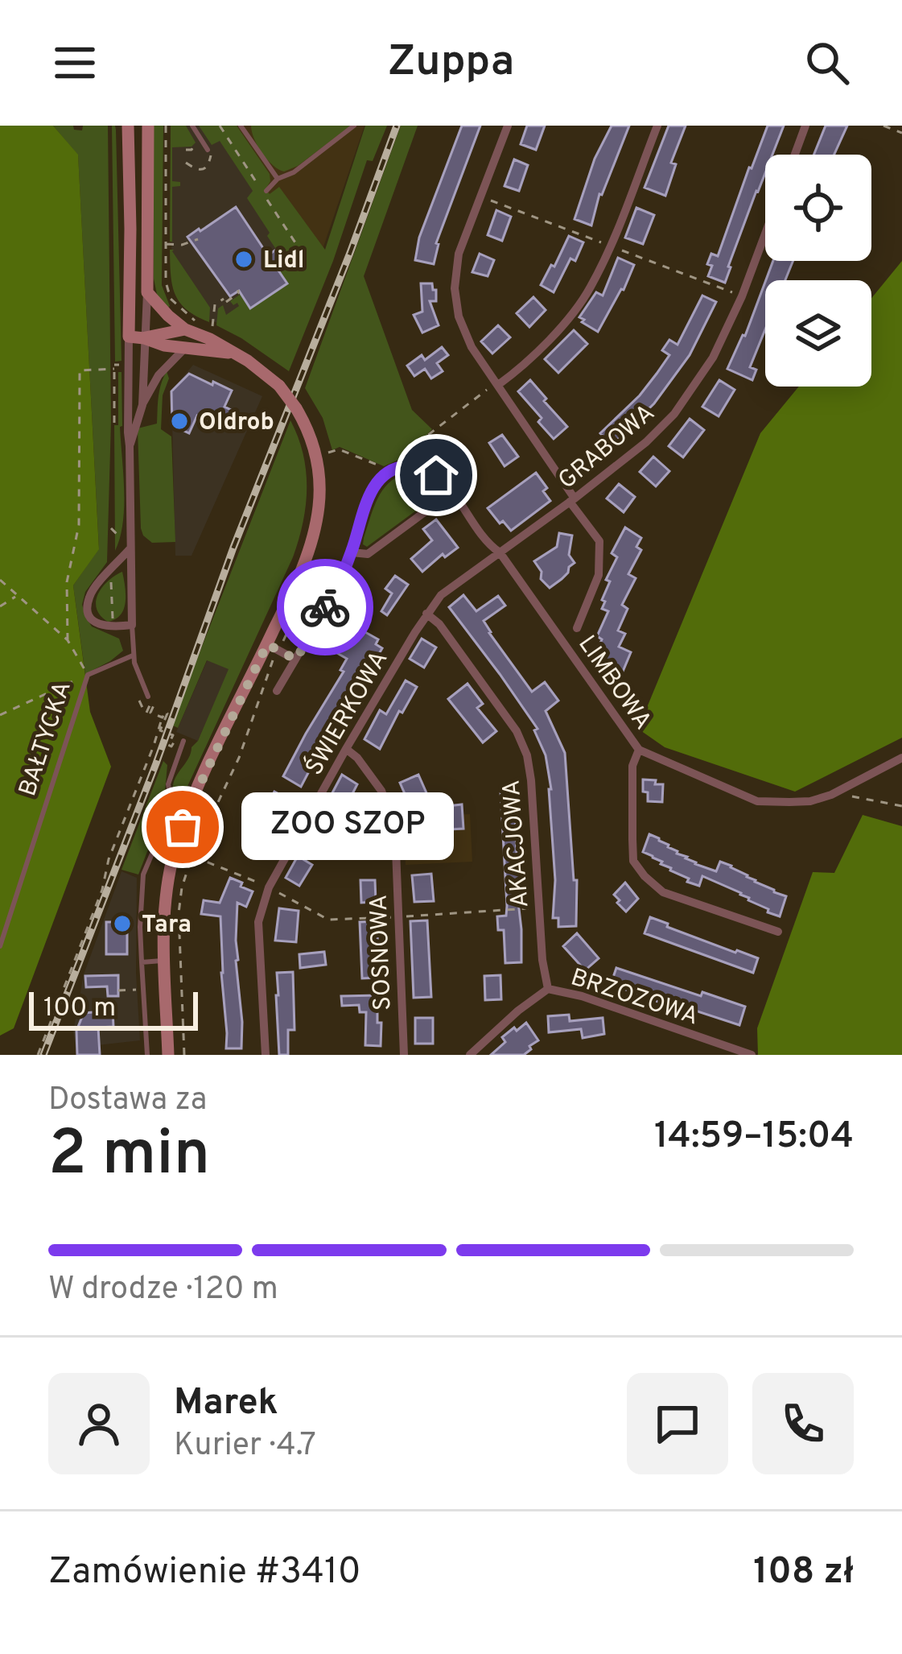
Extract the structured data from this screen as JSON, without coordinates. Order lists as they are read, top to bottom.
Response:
{
  "streets": {
    "street": [
      "GRABOWA",
      "LIMBOWA",
      "ŚWIERKOWA",
      "AKACJOWA",
      "SOSNOWA",
      "BRZOZOWA"
    ],
    "lane": ["BAŁTYCKA"]
  },
  "crossings": [
    ["GRABOWA", "LIMBOWA"],
    ["GRABOWA", "ŚWIERKOWA"],
    ["GRABOWA", "AKACJOWA"],
    ["ŚWIERKOWA", "AKACJOWA"],
    ["ŚWIERKOWA", "SOSNOWA"],
    ["AKACJOWA", "BRZOZOWA"]
  ],
  "places": [
    "Lidl",
    "Oldrob",
    "ZOO SZOP",
    "Tara"
  ],
  "scale_bar": "100 m",
  "page": {
    "header": "Zuppa",
    "bubble": "ZOO SZOP",
    "scale": "100 m",
    "heading": ["2 min", "Dostawa za", "14:59–15:04"],
    "panel": [
      "Marek",
      "Kurier · 4.7",
      "Zamówienie #3410",
      "108 zł"
    ],
    "bar": "W drodze · 120 m"
  }
}
